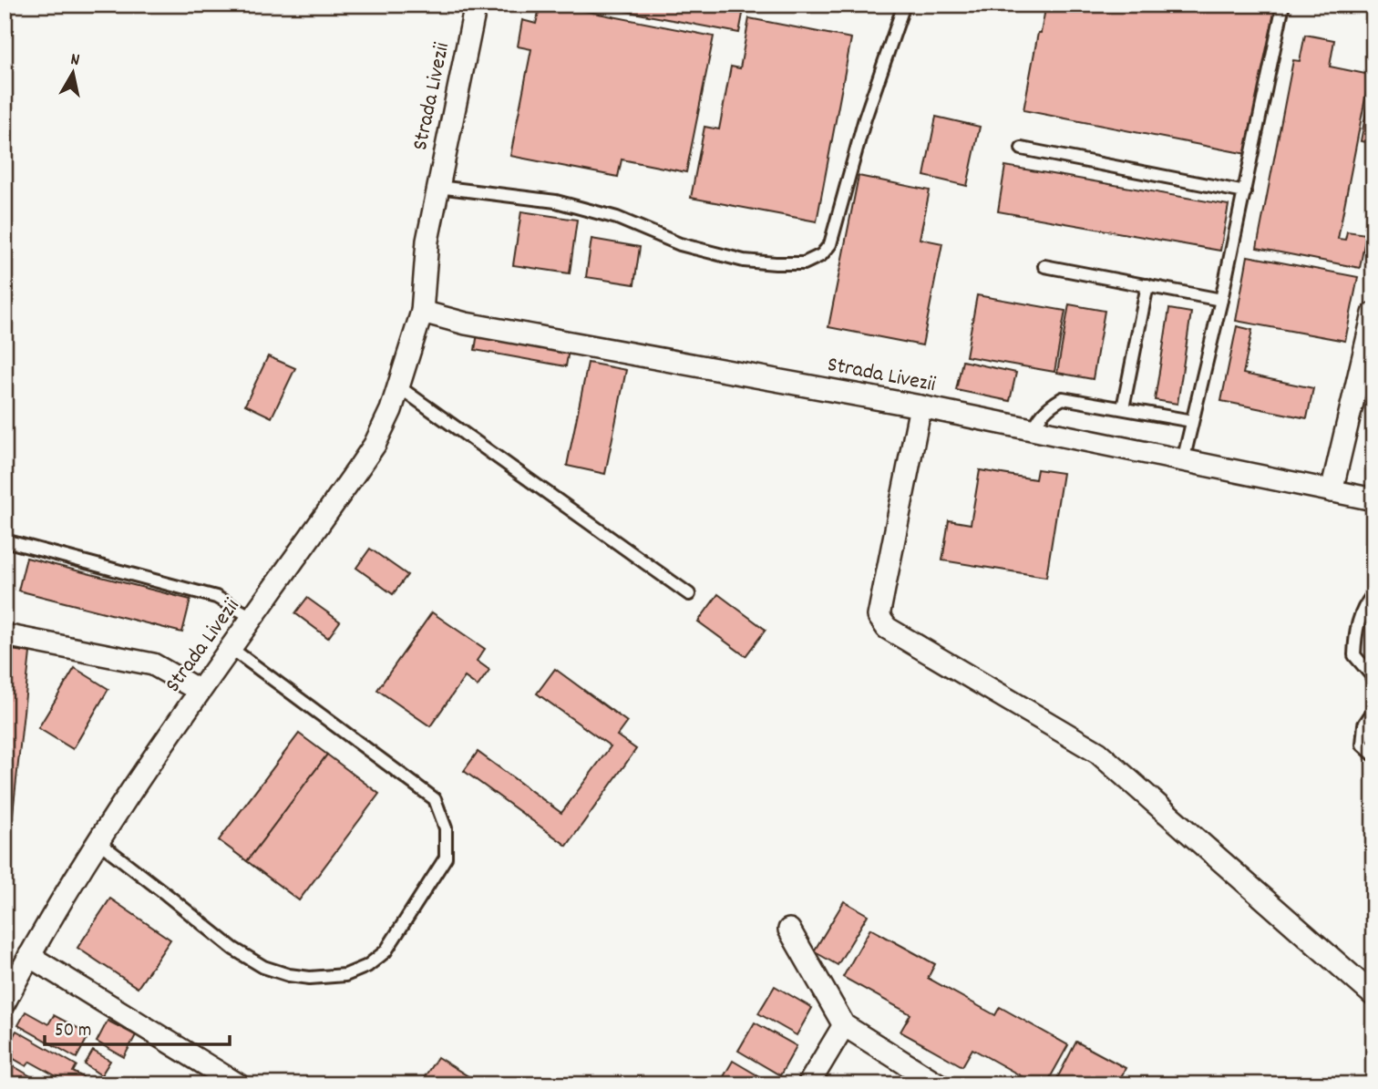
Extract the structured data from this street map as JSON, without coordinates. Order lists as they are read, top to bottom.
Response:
{
  "streets": {
    "street": ["Strada Livezii"]
  },
  "scale_bar": "50 m",
  "north": "top"
}
